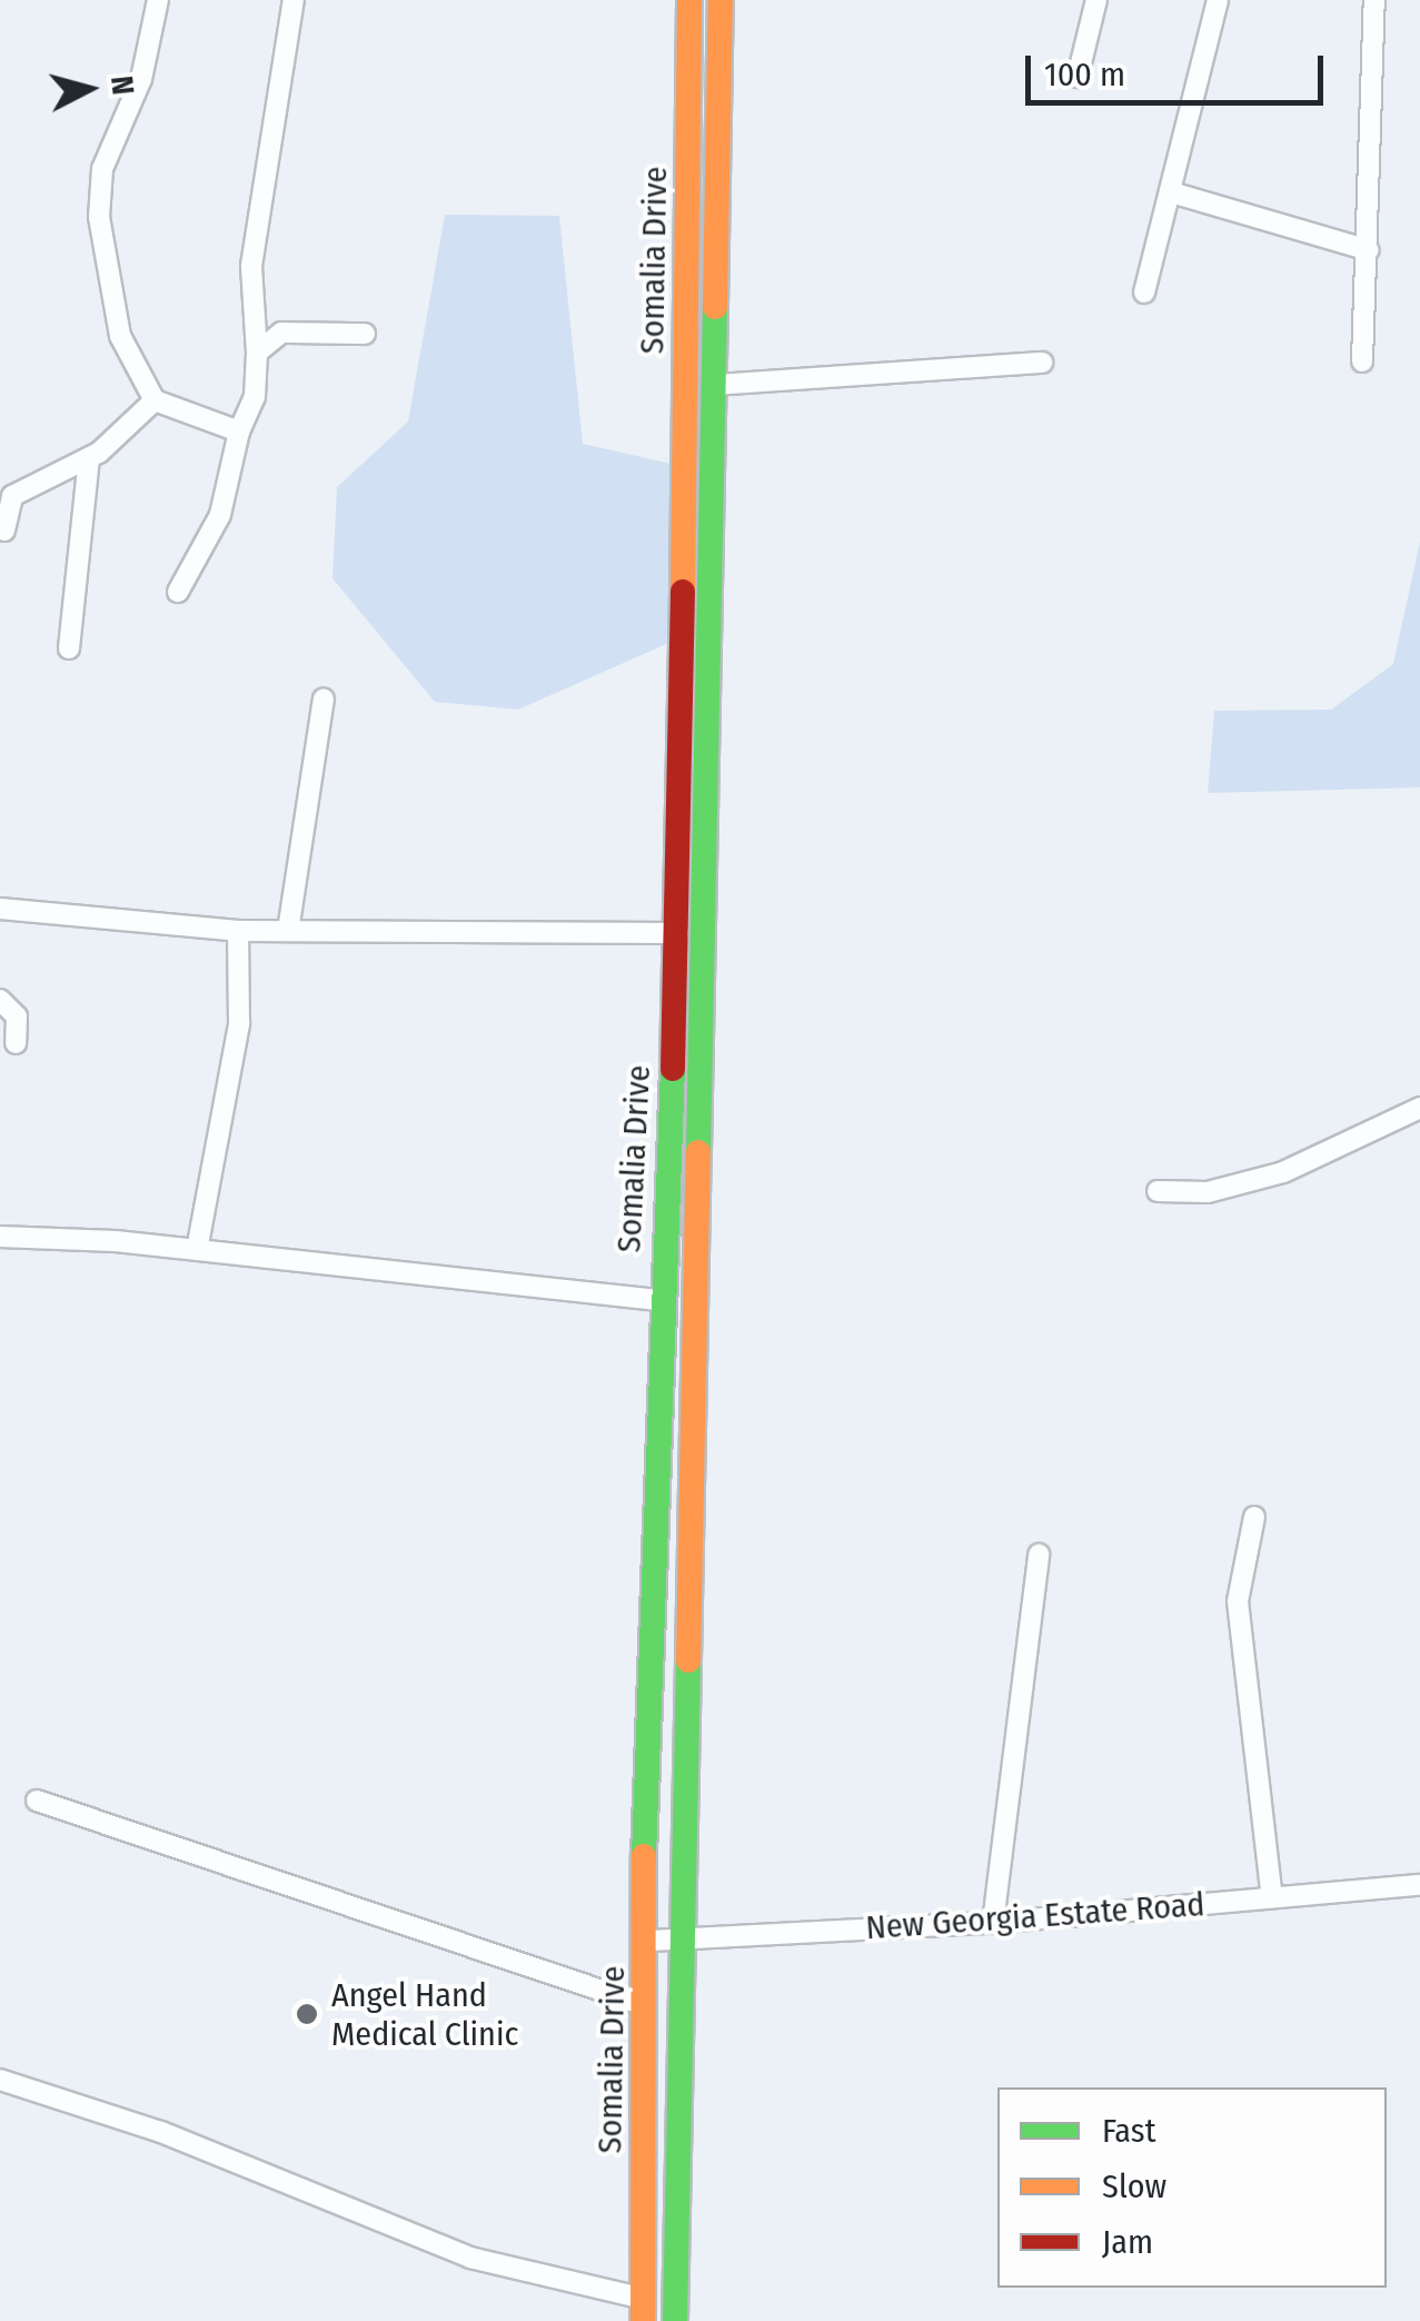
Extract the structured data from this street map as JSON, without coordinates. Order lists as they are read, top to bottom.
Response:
{
  "streets": {
    "main road": ["Somalia Drive"],
    "street": ["New Georgia Estate Road"]
  },
  "crossings": [
    ["Somalia Drive", "New Georgia Estate Road"]
  ],
  "places": ["Angel Hand Medical Clinic"],
  "legend": ["Fast", "Slow", "Jam"],
  "scale_bar": "100 m",
  "north": "right"
}
